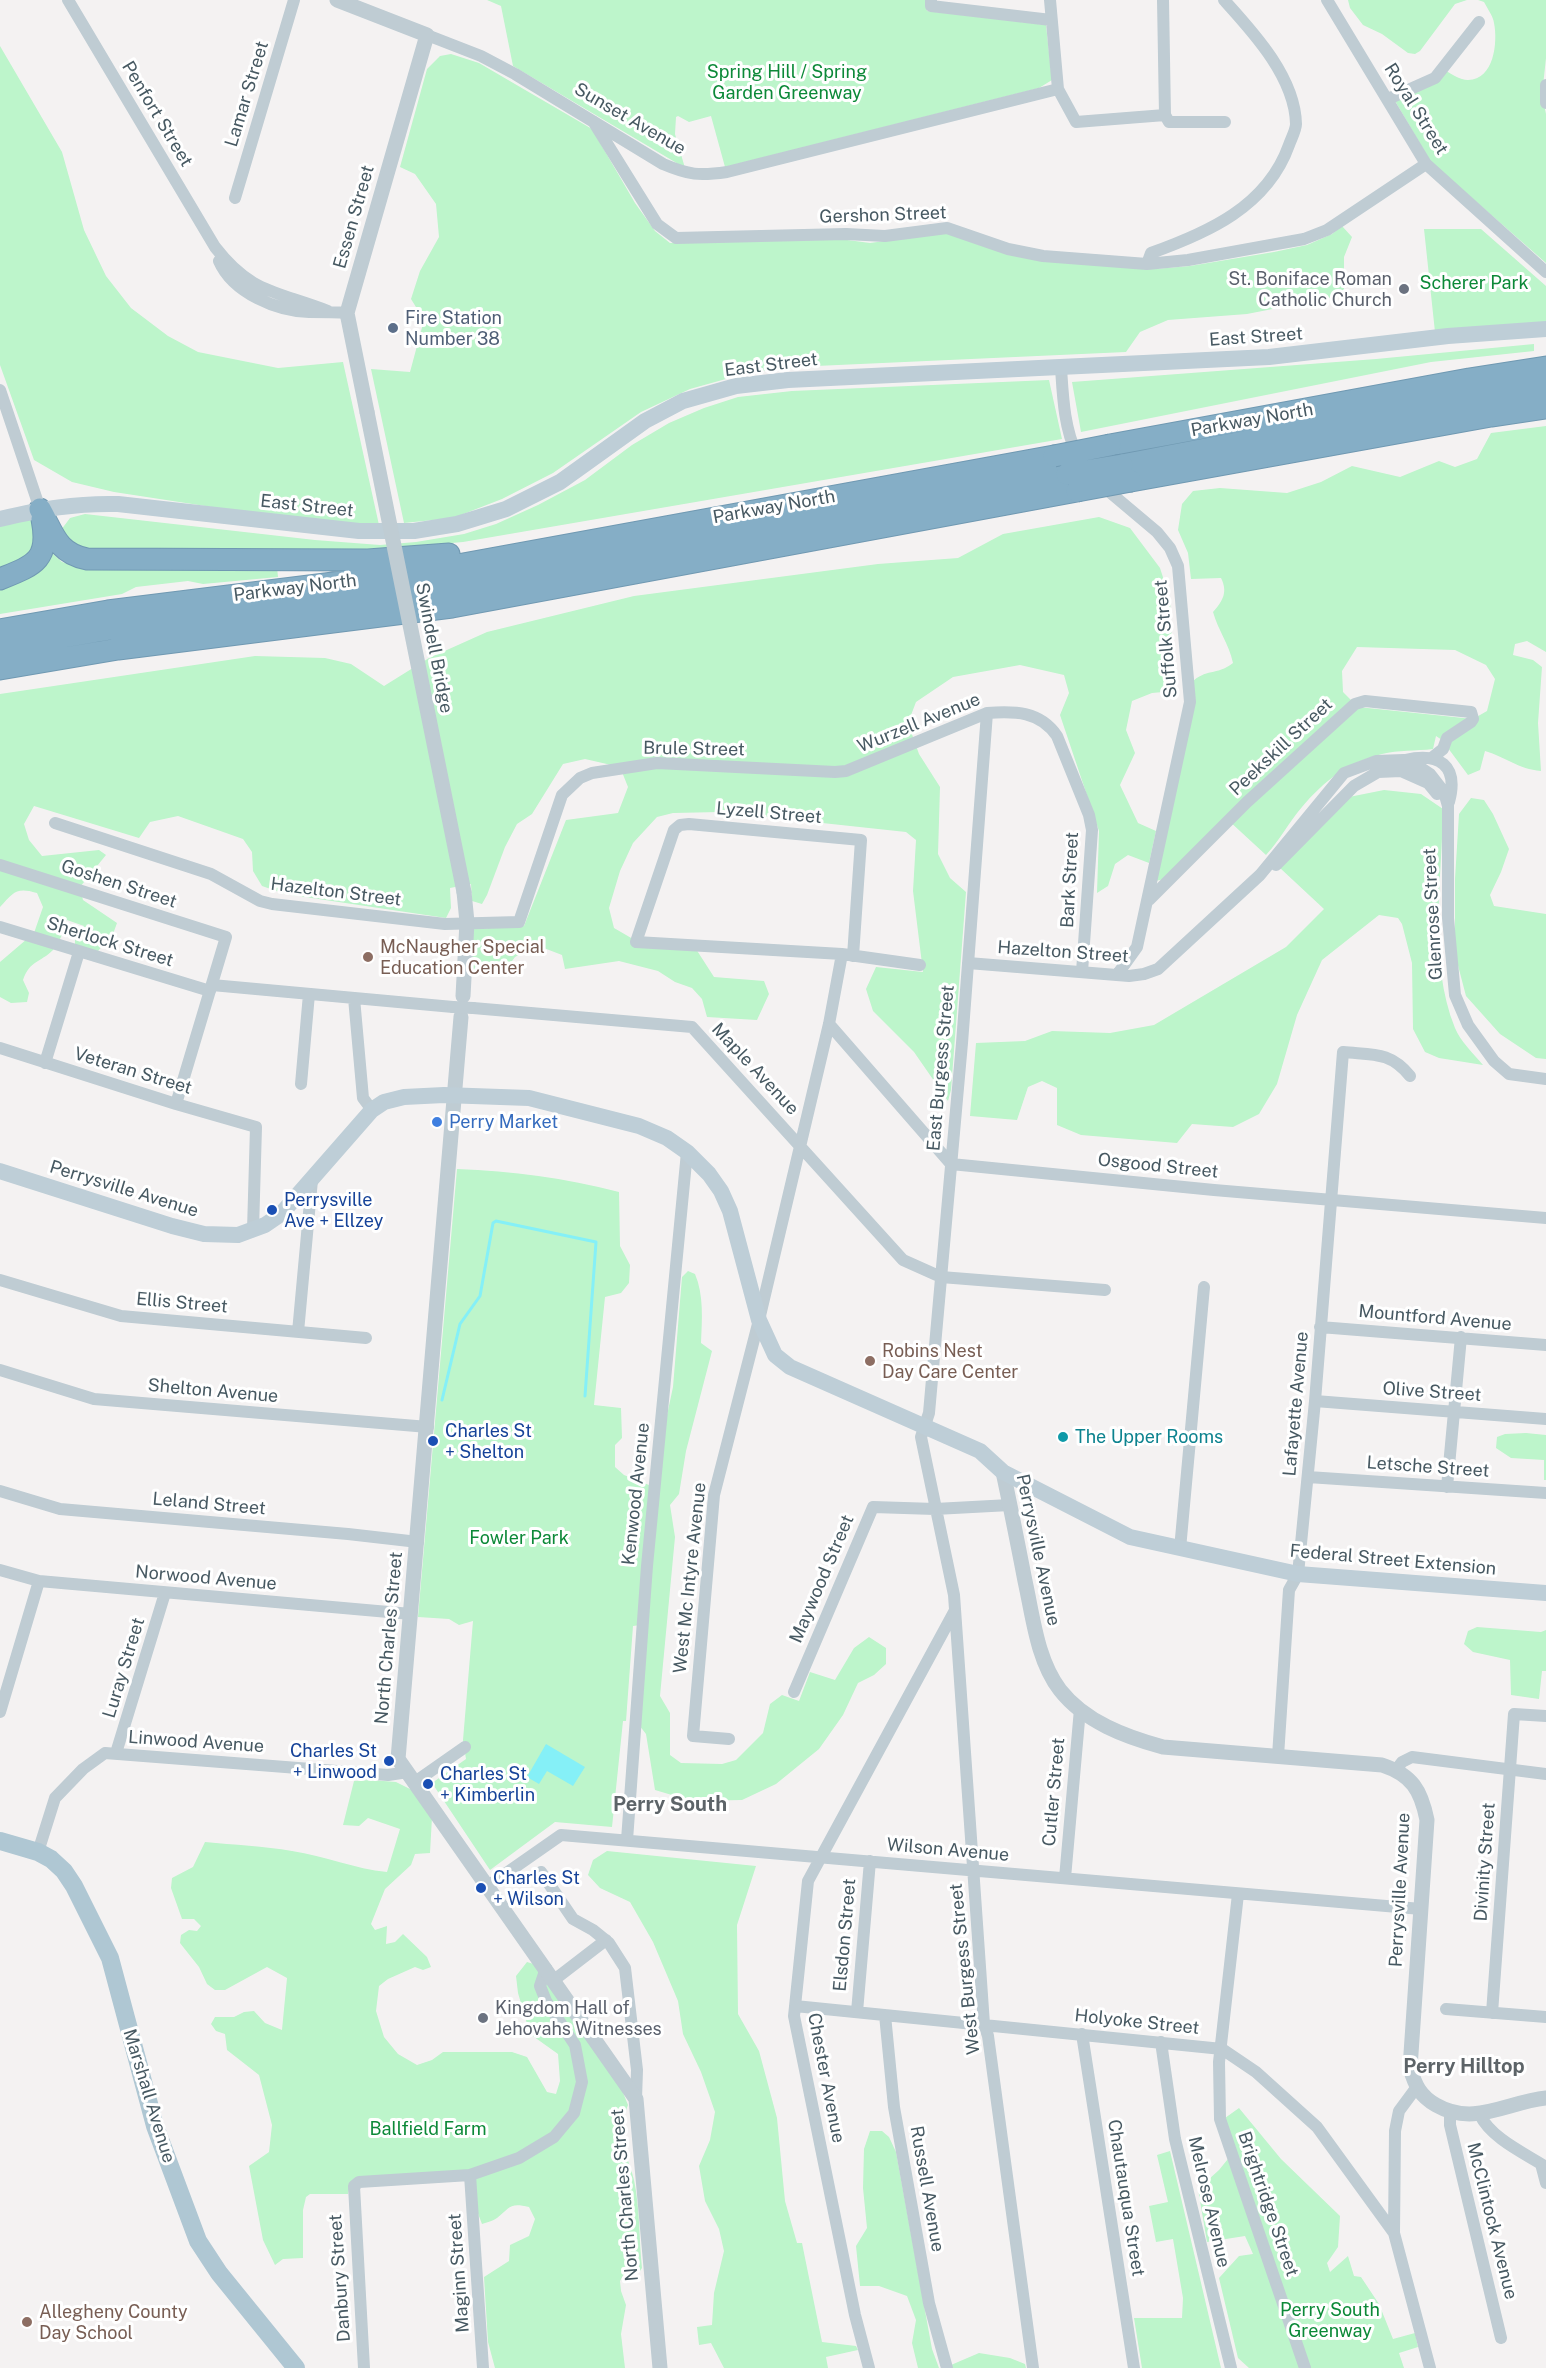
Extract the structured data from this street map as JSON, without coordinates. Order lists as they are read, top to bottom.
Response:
{
  "streets": {
    "highway": ["Parkway North"],
    "main road": [
      "East Street",
      "Perrysville Avenue",
      "Federal Street Extension",
      "Marshall Avenue"
    ],
    "street": [
      "Lamar Street",
      "Royal Street",
      "Penfort Street",
      "Sunset Avenue",
      "Gershon Street",
      "Essen Street",
      "Suffolk Street",
      "Swindell Bridge",
      "Wurzell Avenue",
      "Peekskill Street",
      "Brule Street",
      "Lyzell Street",
      "Bark Street",
      "Goshen Street",
      "Hazelton Street",
      "Glenrose Street",
      "Sherlock Street",
      "East Burgess Street",
      "Maple Avenue",
      "Veteran Street",
      "Osgood Street",
      "Ellis Street",
      "Mountford Avenue",
      "Shelton Avenue",
      "Olive Street",
      "Lafayette Avenue",
      "Letsche Street",
      "Kenwood Avenue",
      "Leland Street",
      "Norwood Avenue",
      "West Mc Intyre Avenue",
      "Maywood Street",
      "North Charles Street",
      "Luray Street",
      "Linwood Avenue",
      "Cutler Street",
      "Wilson Avenue",
      "Divinity Street",
      "Elsdon Street",
      "West Burgess Street",
      "Holyoke Street",
      "Chester Avenue",
      "Russell Avenue",
      "Chautauqua Street",
      "Melrose Avenue",
      "Brightridge Street",
      "McClintock Avenue",
      "Maginn Street",
      "Danbury Street"
    ]
  },
  "crossings": [
    ["Royal Street", "Gershon Street"],
    ["Penfort Street", "Essen Street"],
    ["Sunset Avenue", "Gershon Street"],
    ["Sunset Avenue", "Essen Street"],
    ["Essen Street", "Swindell Bridge"],
    ["East Street", "Suffolk Street"],
    ["Suffolk Street", "Peekskill Street"],
    ["Suffolk Street", "Hazelton Street"],
    ["Swindell Bridge", "North Charles Street"],
    ["Wurzell Avenue", "Brule Street"],
    ["Wurzell Avenue", "Bark Street"],
    ["Wurzell Avenue", "East Burgess Street"],
    ["Brule Street", "Hazelton Street"],
    ["Lyzell Street", "West Mc Intyre Avenue"],
    ["Bark Street", "Hazelton Street"],
    ["Goshen Street", "Sherlock Street"],
    ["Goshen Street", "Maple Avenue"],
    ["Hazelton Street", "East Burgess Street"],
    ["Hazelton Street", "North Charles Street"],
    ["Sherlock Street", "Maple Avenue"],
    ["East Burgess Street", "Maple Avenue"],
    ["East Burgess Street", "Osgood Street"],
    ["East Burgess Street", "Perrysville Avenue"],
    ["East Burgess Street", "West Burgess Street"],
    ["Maple Avenue", "West Mc Intyre Avenue"],
    ["Maple Avenue", "North Charles Street"],
    ["Veteran Street", "Perrysville Avenue"],
    ["Osgood Street", "Lafayette Avenue"],
    ["Perrysville Avenue", "Lafayette Avenue"],
    ["Perrysville Avenue", "Kenwood Avenue"],
    ["Perrysville Avenue", "Federal Street Extension"],
    ["Perrysville Avenue", "West Mc Intyre Avenue"],
    ["Perrysville Avenue", "Maywood Street"],
    ["Perrysville Avenue", "North Charles Street"],
    ["Perrysville Avenue", "Cutler Street"],
    ["Perrysville Avenue", "Wilson Avenue"],
    ["Perrysville Avenue", "West Burgess Street"],
    ["Mountford Avenue", "Lafayette Avenue"],
    ["Shelton Avenue", "North Charles Street"],
    ["Olive Street", "Lafayette Avenue"],
    ["Lafayette Avenue", "Letsche Street"],
    ["Lafayette Avenue", "Federal Street Extension"],
    ["Kenwood Avenue", "Wilson Avenue"],
    ["Leland Street", "North Charles Street"],
    ["Norwood Avenue", "North Charles Street"],
    ["Norwood Avenue", "Luray Street"],
    ["Maywood Street", "West Burgess Street"],
    ["North Charles Street", "Linwood Avenue"],
    ["North Charles Street", "Wilson Avenue"],
    ["Luray Street", "Linwood Avenue"],
    ["Linwood Avenue", "Marshall Avenue"],
    ["Cutler Street", "Wilson Avenue"],
    ["Wilson Avenue", "Elsdon Street"],
    ["Wilson Avenue", "West Burgess Street"],
    ["Wilson Avenue", "Chester Avenue"],
    ["Wilson Avenue", "Brightridge Street"],
    ["Elsdon Street", "Holyoke Street"],
    ["West Burgess Street", "Holyoke Street"],
    ["West Burgess Street", "Chester Avenue"],
    ["Holyoke Street", "Chester Avenue"],
    ["Holyoke Street", "Russell Avenue"],
    ["Holyoke Street", "Chautauqua Street"],
    ["Holyoke Street", "Melrose Avenue"],
    ["Holyoke Street", "Brightridge Street"],
    ["Maginn Street", "Danbury Street"]
  ],
  "districts": ["Perry South", "Perry Hilltop"],
  "parks": [
    "Spring Hill / Spring Garden Greenway",
    "Scherer Park",
    "Fowler Park",
    "Ballfield Farm",
    "Perry South Greenway"
  ],
  "places": [
    "St. Boniface Roman Catholic Church",
    "Fire Station Number 38",
    "McNaugher Special Education Center",
    "Perry Market",
    "Perrysville Ave + Ellzey",
    "Robins Nest Day Care Center",
    "The Upper Rooms",
    "Charles St + Shelton",
    "Charles St + Linwood",
    "Charles St + Kimberlin",
    "Charles St + Wilson",
    "Kingdom Hall of Jehovahs Witnesses",
    "Allegheny County Day School"
  ]
}
